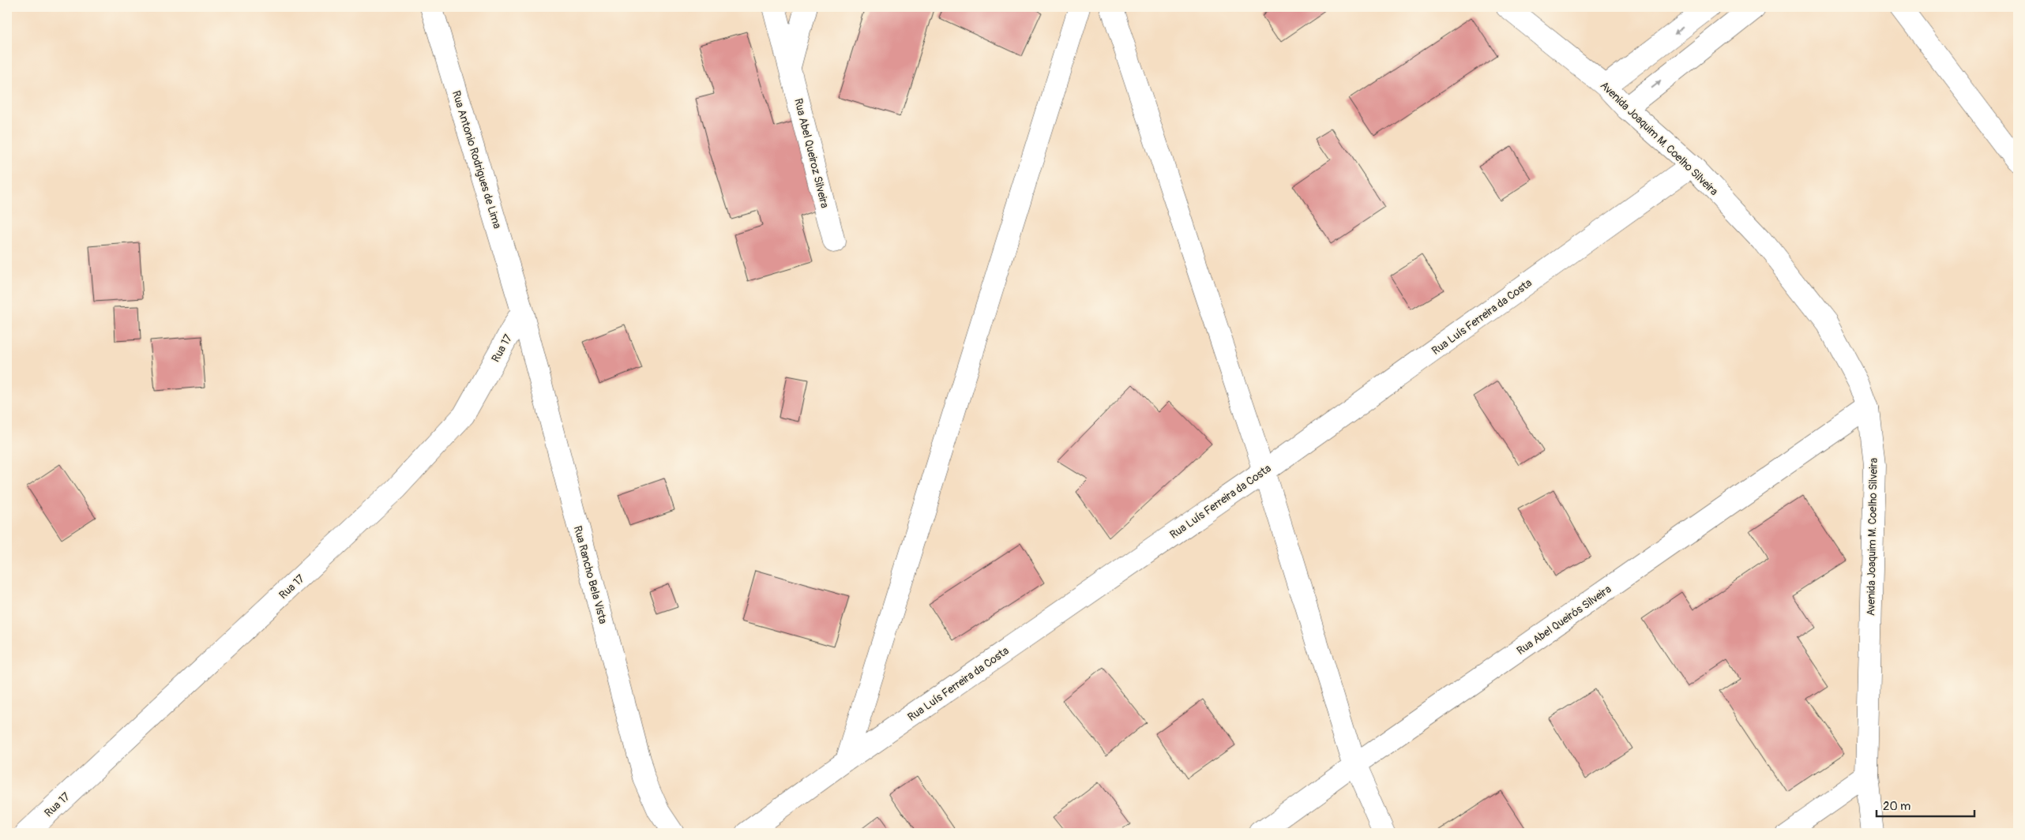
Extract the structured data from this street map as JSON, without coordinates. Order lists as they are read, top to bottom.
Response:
{
  "streets": {
    "street": [
      "Avenida Joaquim M. Coelho Silveira",
      "Rua Abel Queiroz Silveira",
      "Rua Antonio Rodrigues de Lima",
      "Rua Luís Ferreira da Costa",
      "Rua 17",
      "Rua Rancho Bela Vista",
      "Rua Abel Queirós Silveira"
    ]
  },
  "crossings": [
    ["Avenida Joaquim M. Coelho Silveira", "Rua Luís Ferreira da Costa"],
    ["Avenida Joaquim M. Coelho Silveira", "Rua Abel Queirós Silveira"],
    ["Rua Antonio Rodrigues de Lima", "Rua 17"],
    ["Rua Antonio Rodrigues de Lima", "Rua Rancho Bela Vista"],
    ["Rua 17", "Rua Rancho Bela Vista"]
  ],
  "scale_bar": "20 m"
}
